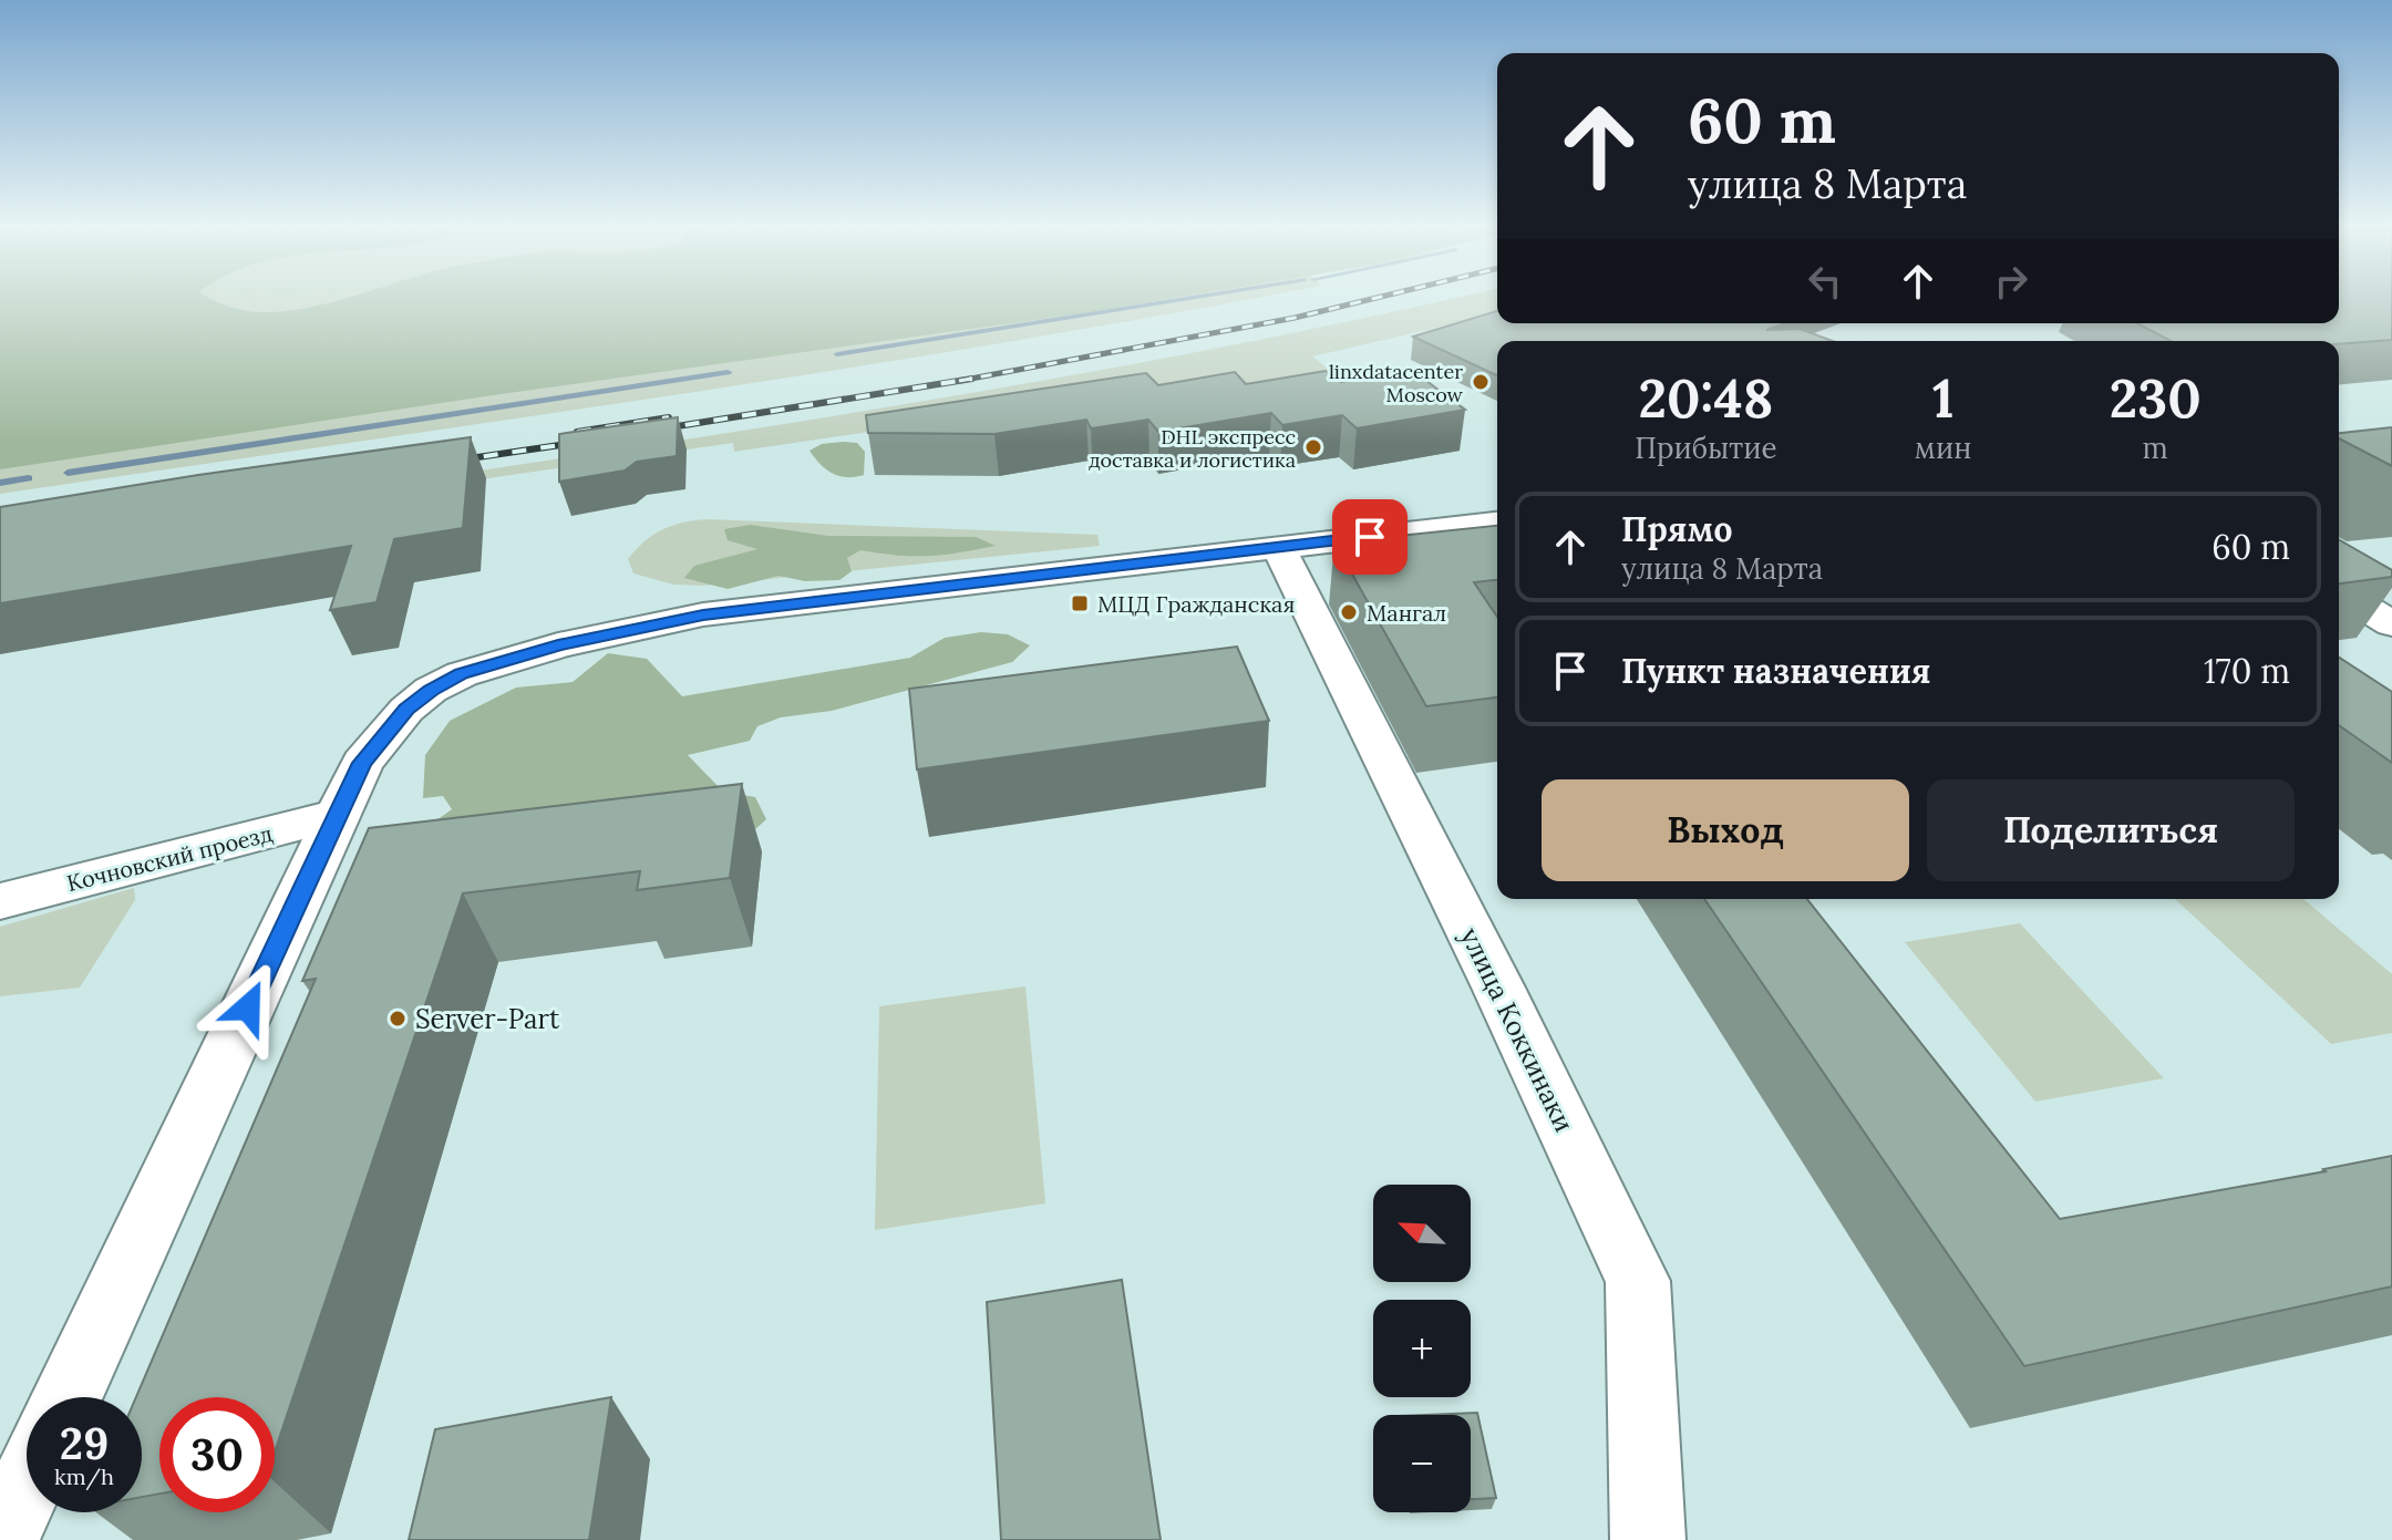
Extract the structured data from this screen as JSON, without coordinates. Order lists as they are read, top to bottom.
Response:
{
  "streets": {
    "street": ["Кочновский проезд", "улица Коккинаки"]
  },
  "places": {
    "other": [
      "linxdatacenter Moscow",
      "DHL экспресс доставка и логистика",
      "Мангал",
      "Server-Part"
    ],
    "transit": ["МЦД Гражданская"]
  },
  "north": "top left",
  "page": {
    "turn": ["60 m", "улица 8 Марта"],
    "eta": [
      "20:48",
      "Прибытие",
      "1",
      "мин",
      "230",
      "m"
    ],
    "list": [
      {
        "name": "Прямо",
        "note": "улица 8 Марта",
        "value": "60 m"
      },
      {
        "name": "Пункт назначения",
        "value": "170 m"
      }
    ],
    "buttons": ["Выход", "Поделиться"],
    "map_buttons": ["+", "−"],
    "speed": "29 km/h",
    "limit": "30"
  }
}
